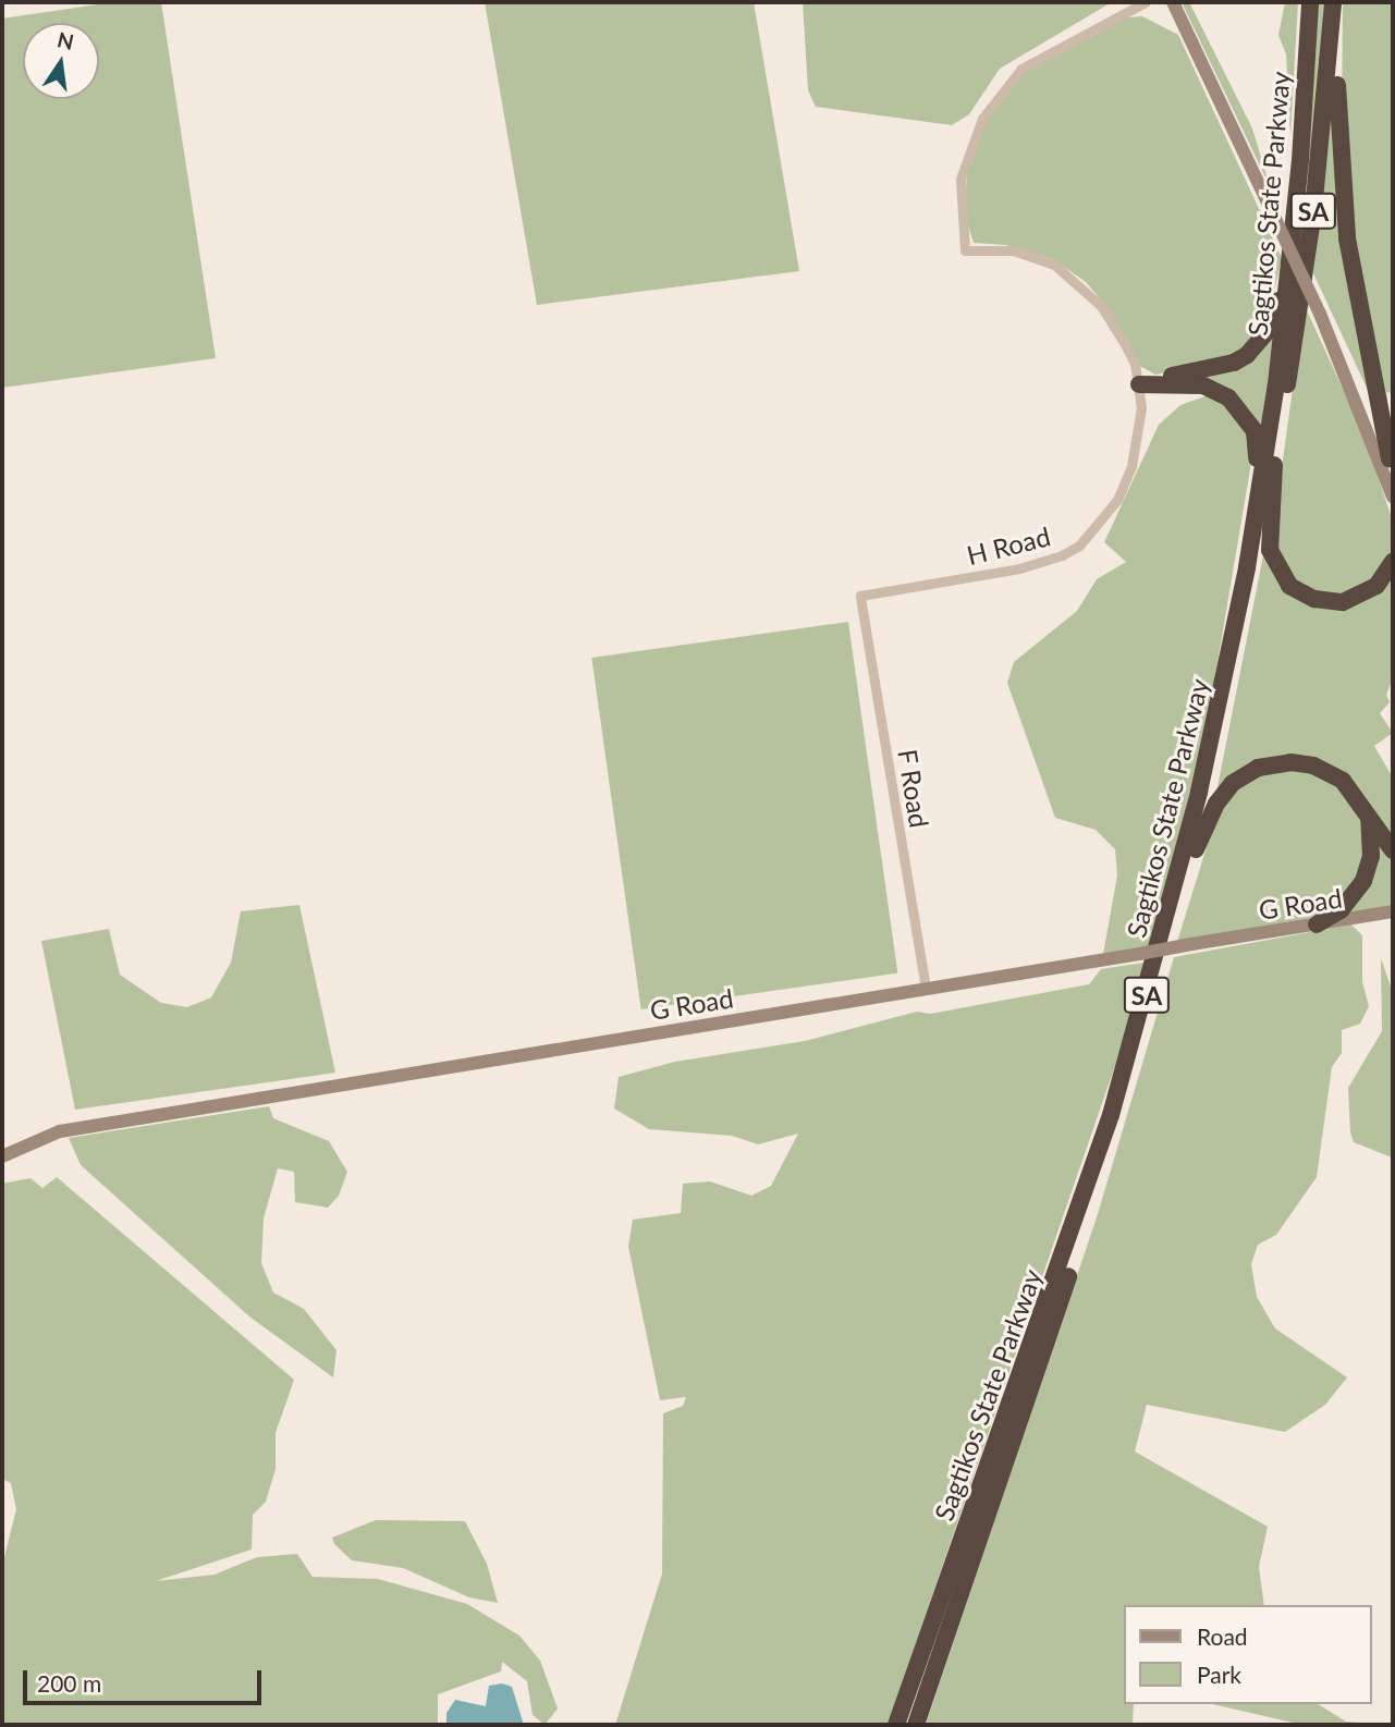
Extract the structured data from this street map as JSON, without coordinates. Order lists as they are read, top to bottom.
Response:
{
  "streets": {
    "highway": ["Sagtikos State Parkway", "SA"],
    "street": ["H Road", "F Road", "G Road"]
  },
  "crossings": [
    ["H Road", "F Road"],
    ["F Road", "G Road"]
  ],
  "legend": ["Road", "Park"],
  "scale_bar": "200 m",
  "north": "top"
}
